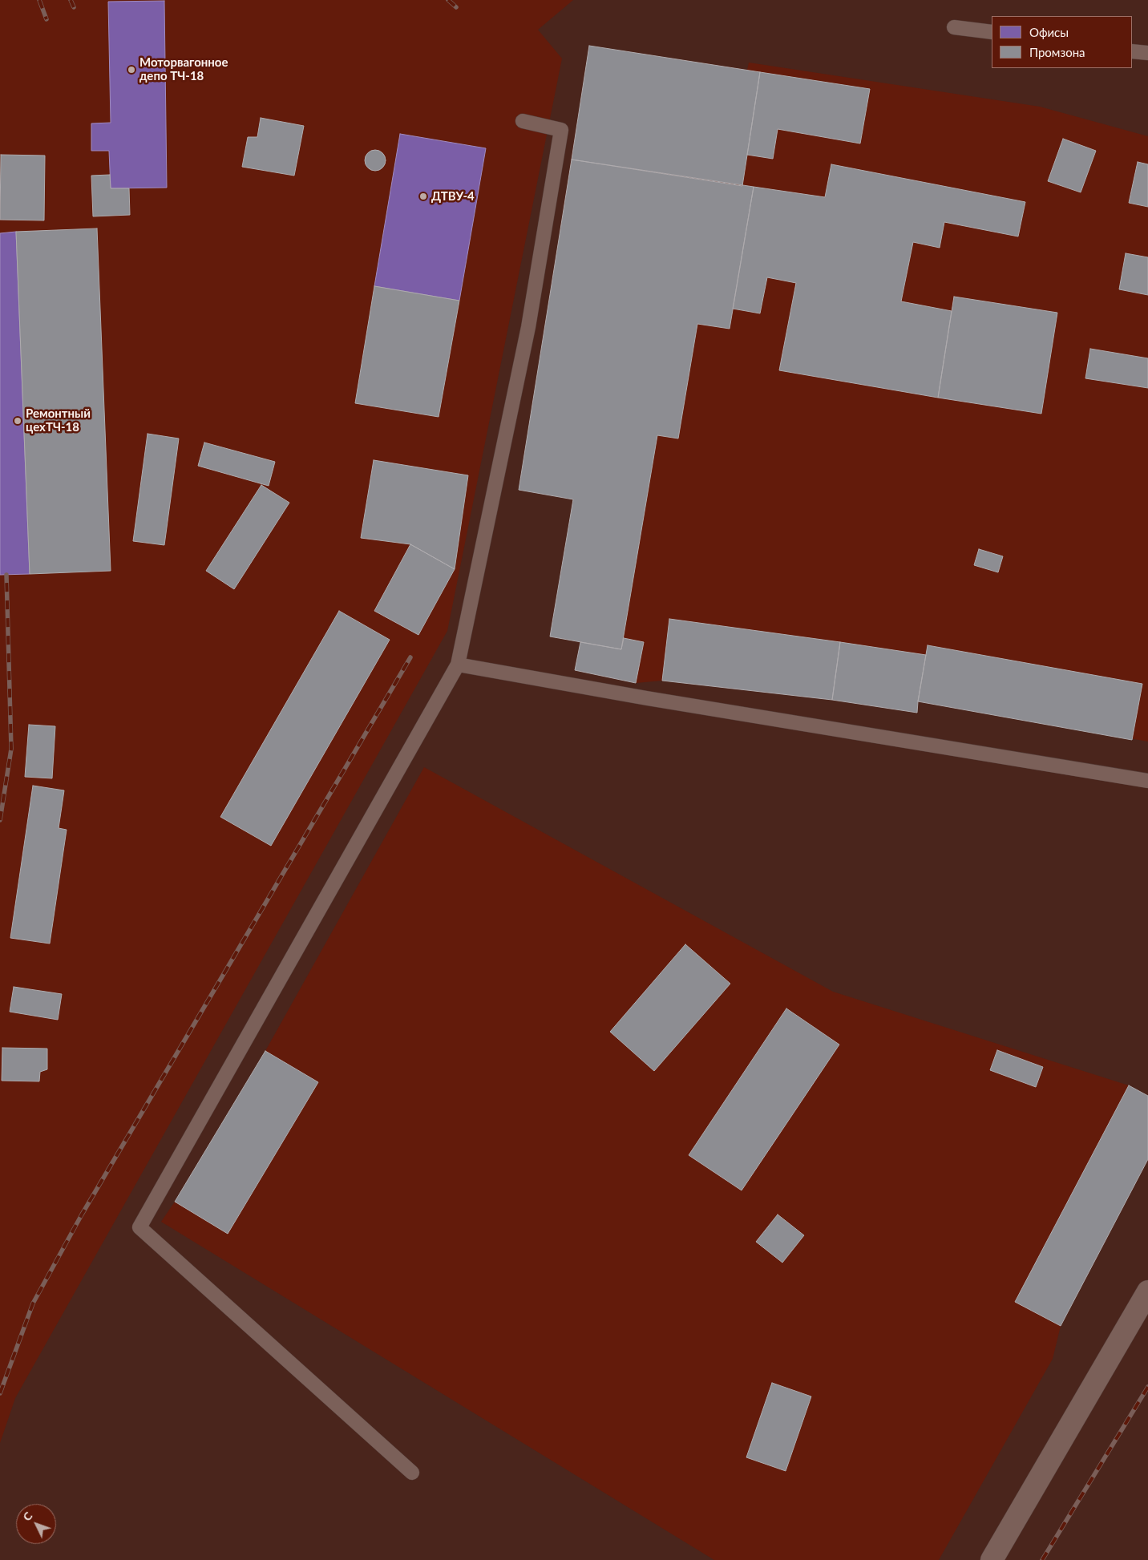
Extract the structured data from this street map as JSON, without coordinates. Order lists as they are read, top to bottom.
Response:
{
  "places": ["Моторвагонное депо ТЧ-18", "ДТВУ-4", "Ремонтный цехТЧ-18"],
  "legend": ["Офисы", "Промзона"],
  "north": "top left"
}
